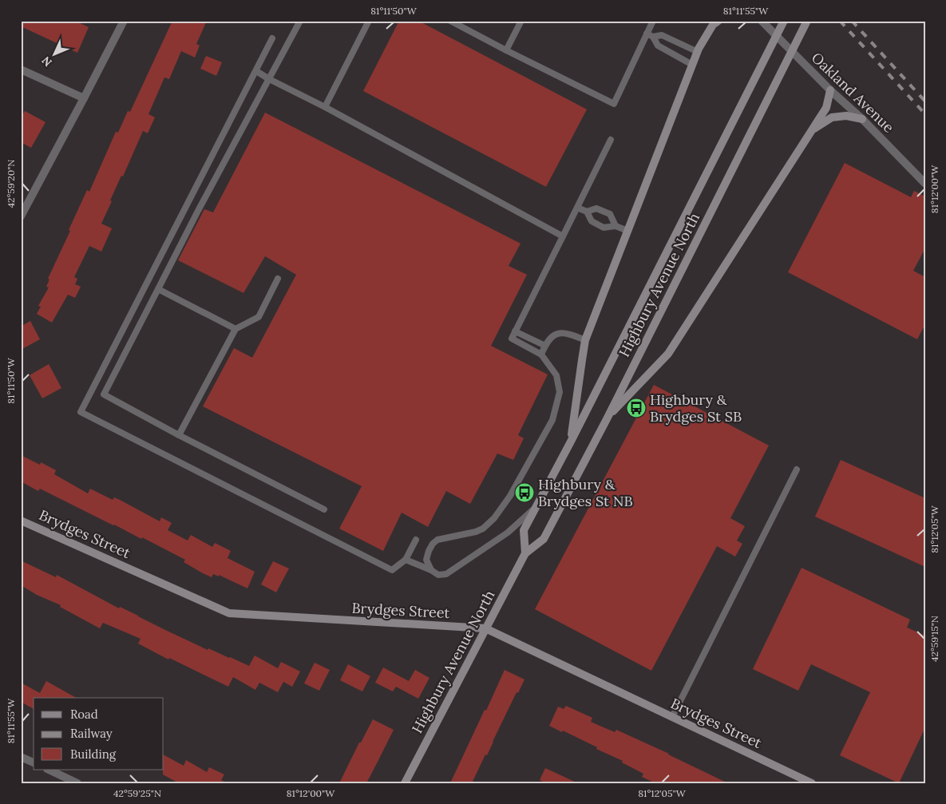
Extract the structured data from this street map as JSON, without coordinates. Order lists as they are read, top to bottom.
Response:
{
  "streets": {
    "main road": ["Highbury Avenue North", "Brydges Street"],
    "street": ["Oakland Avenue"]
  },
  "crossings": [
    ["Highbury Avenue North", "Brydges Street"]
  ],
  "places": {
    "bus stop": ["Highbury & Brydges St SB", "Highbury & Brydges St NB"]
  },
  "legend": ["Road", "Railway", "Building"],
  "north": "bottom left",
  "coordinates": [
    "81°11'50\"W",
    "81°11'55\"W",
    "42°59'20\"N",
    "81°12'00\"W",
    "81°12'05\"W",
    "42°59'15\"N",
    "42°59'25\"N"
  ]
}
